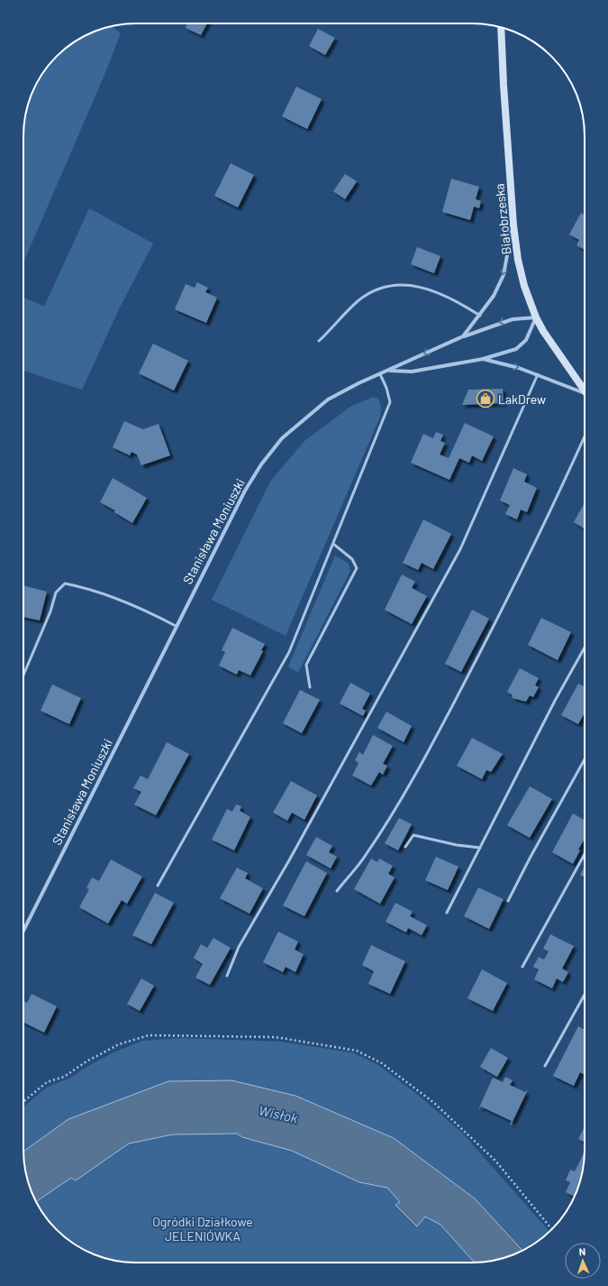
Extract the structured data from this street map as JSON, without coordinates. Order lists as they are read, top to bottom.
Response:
{
  "streets": {
    "street": ["Białobrzeska", "Stanisława Moniuszki"]
  },
  "crossings": [
    ["Białobrzeska", "Stanisława Moniuszki"]
  ],
  "water": ["Wisłok"],
  "parks": ["Ogródki Działkowe JELENIÓWKA"],
  "places": {
    "shop": ["LakDrew"]
  },
  "north": "top"
}
